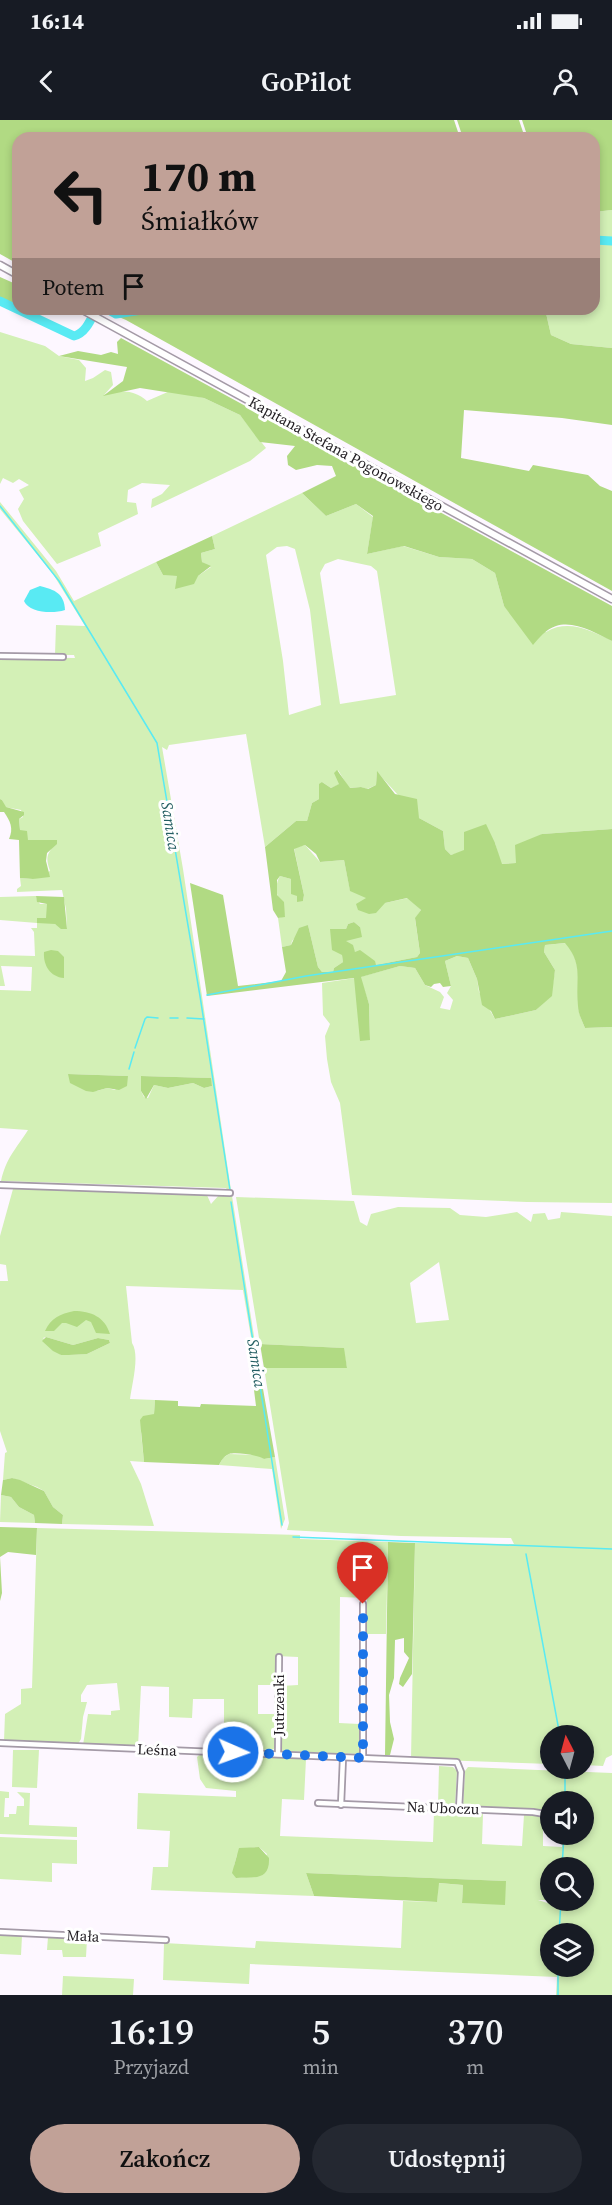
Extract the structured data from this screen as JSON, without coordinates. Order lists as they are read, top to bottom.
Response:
{
  "streets": {
    "main road": ["Kapitana Stefana Pogonowskiego"],
    "street": [
      "Jutrzenki",
      "Leśna",
      "Na Uboczu",
      "Mała"
    ]
  },
  "crossings": [
    ["Jutrzenki", "Leśna"],
    ["Leśna", "Na Uboczu"]
  ],
  "water": ["Samica"],
  "north": "top",
  "page": {
    "status": "16:14",
    "header": "GoPilot",
    "turn": ["170 m", "Śmiałków"],
    "then": "Potem",
    "eta": [
      "16:19",
      "Przyjazd",
      "5",
      "min",
      "370",
      "m"
    ],
    "buttons": ["Zakończ", "Udostępnij"]
  }
}
